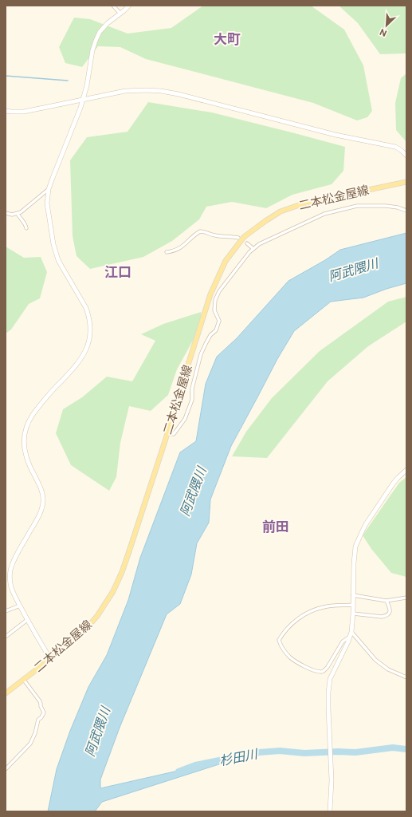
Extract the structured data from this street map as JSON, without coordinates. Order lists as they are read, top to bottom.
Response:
{
  "streets": {
    "main road": ["二本松金屋線"]
  },
  "districts": ["大町", "江口", "前田"],
  "water": ["阿武隈川", "杉田川"],
  "north": "bottom left"
}
